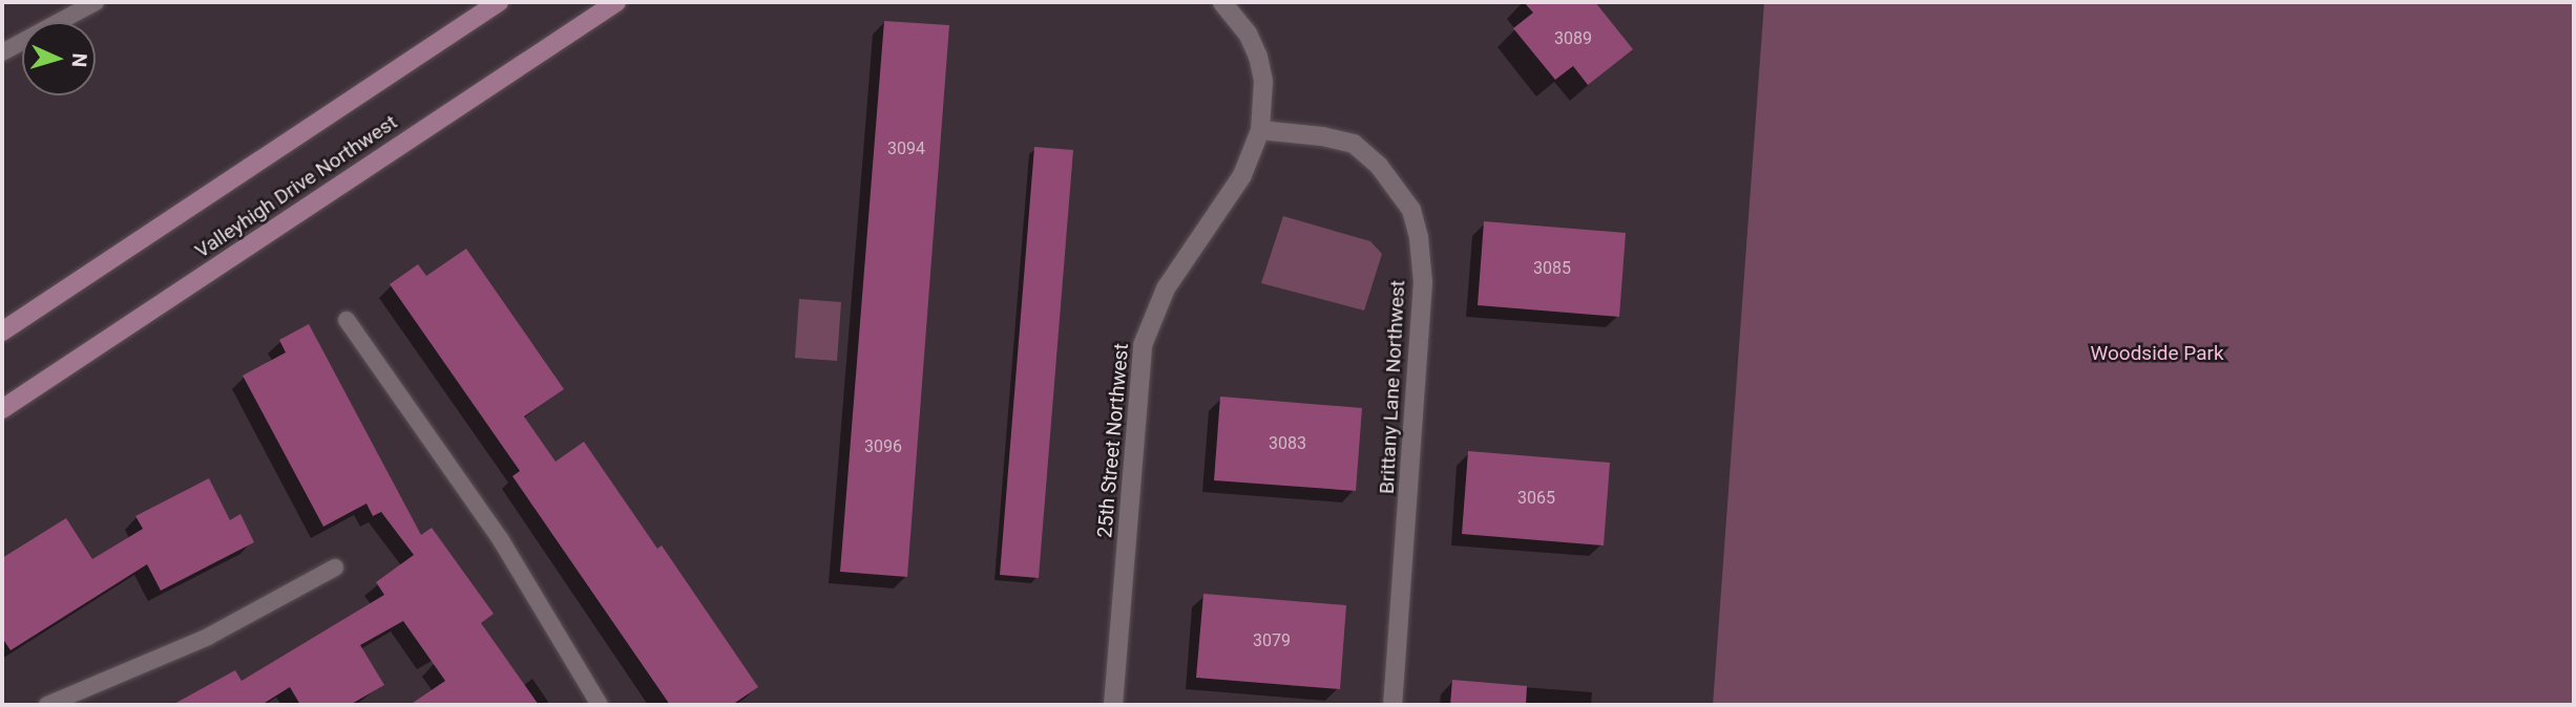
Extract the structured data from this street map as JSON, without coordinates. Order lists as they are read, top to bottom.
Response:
{
  "streets": {
    "main road": ["Valleyhigh Drive Northwest"],
    "street": ["Brittany Lane Northwest", "25th Street Northwest"]
  },
  "crossings": [
    ["Brittany Lane Northwest", "25th Street Northwest"]
  ],
  "parks": ["Woodside Park"],
  "house_numbers": [
    "3089",
    "3094",
    "3085",
    "3083",
    "3096",
    "3065",
    "3079"
  ],
  "north": "right"
}
